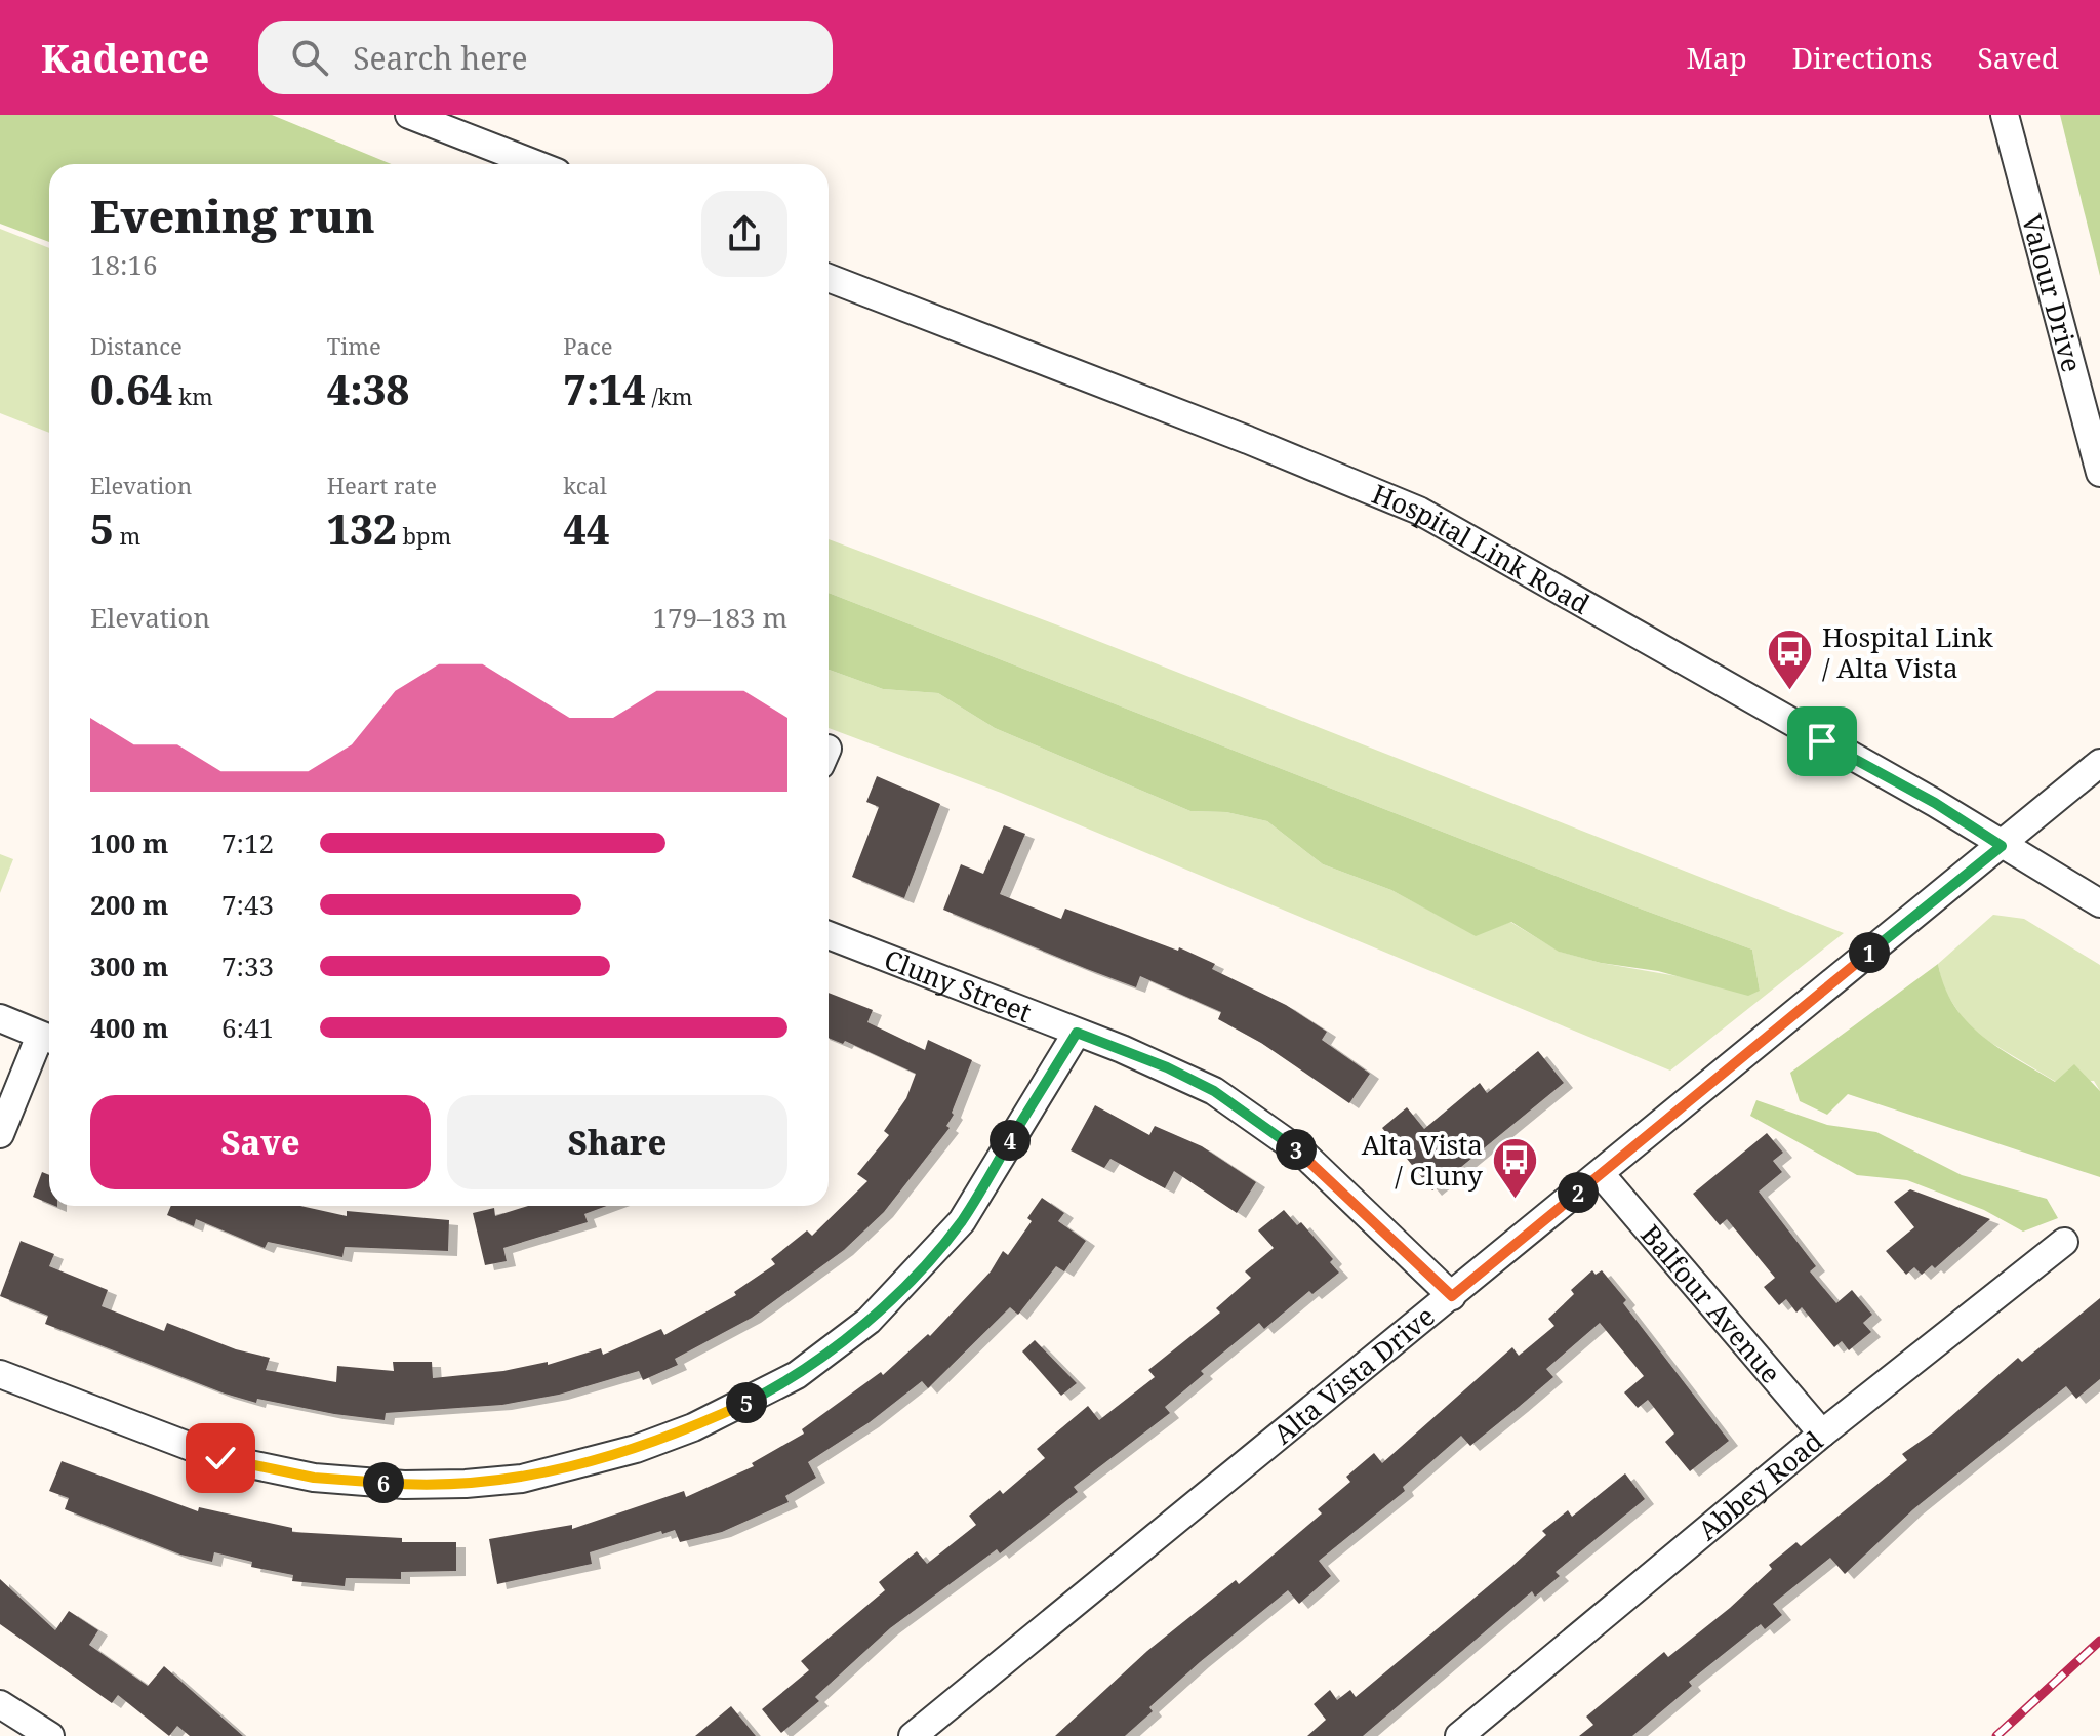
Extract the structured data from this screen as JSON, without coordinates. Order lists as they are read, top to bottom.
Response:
{
  "streets": {
    "street": [
      "Valour Drive",
      "Hospital Link Road",
      "Cluny Street",
      "Balfour Avenue",
      "Alta Vista Drive",
      "Abbey Road"
    ]
  },
  "crossings": [
    ["Hospital Link Road", "Alta Vista Drive"],
    ["Cluny Street", "Alta Vista Drive"],
    ["Balfour Avenue", "Alta Vista Drive"],
    ["Balfour Avenue", "Abbey Road"]
  ],
  "places": {
    "bus stop": ["Hospital Link / Alta Vista", "Alta Vista / Cluny"]
  },
  "page": {
    "header": "Kadence",
    "search": "Search here",
    "nav": ["Map", "Directions", "Saved"],
    "heading": ["Evening run", "18:16"],
    "stats": [
      ["Distance", "0.64 km"],
      ["Time", "4:38"],
      ["Pace", "7:14 /km"],
      ["Elevation", "5 m"],
      ["Heart rate", "132 bpm"],
      ["kcal", "44"]
    ],
    "chart": ["Elevation", "179–183 m"],
    "list": [
      {
        "name": "100 m",
        "note": "7:12"
      },
      {
        "name": "200 m",
        "note": "7:43"
      },
      {
        "name": "300 m",
        "note": "7:33"
      },
      {
        "name": "400 m",
        "note": "6:41"
      }
    ],
    "pins": [
      "1",
      "4",
      "3",
      "2",
      "5",
      "6"
    ],
    "buttons": ["Save", "Share"]
  }
}
